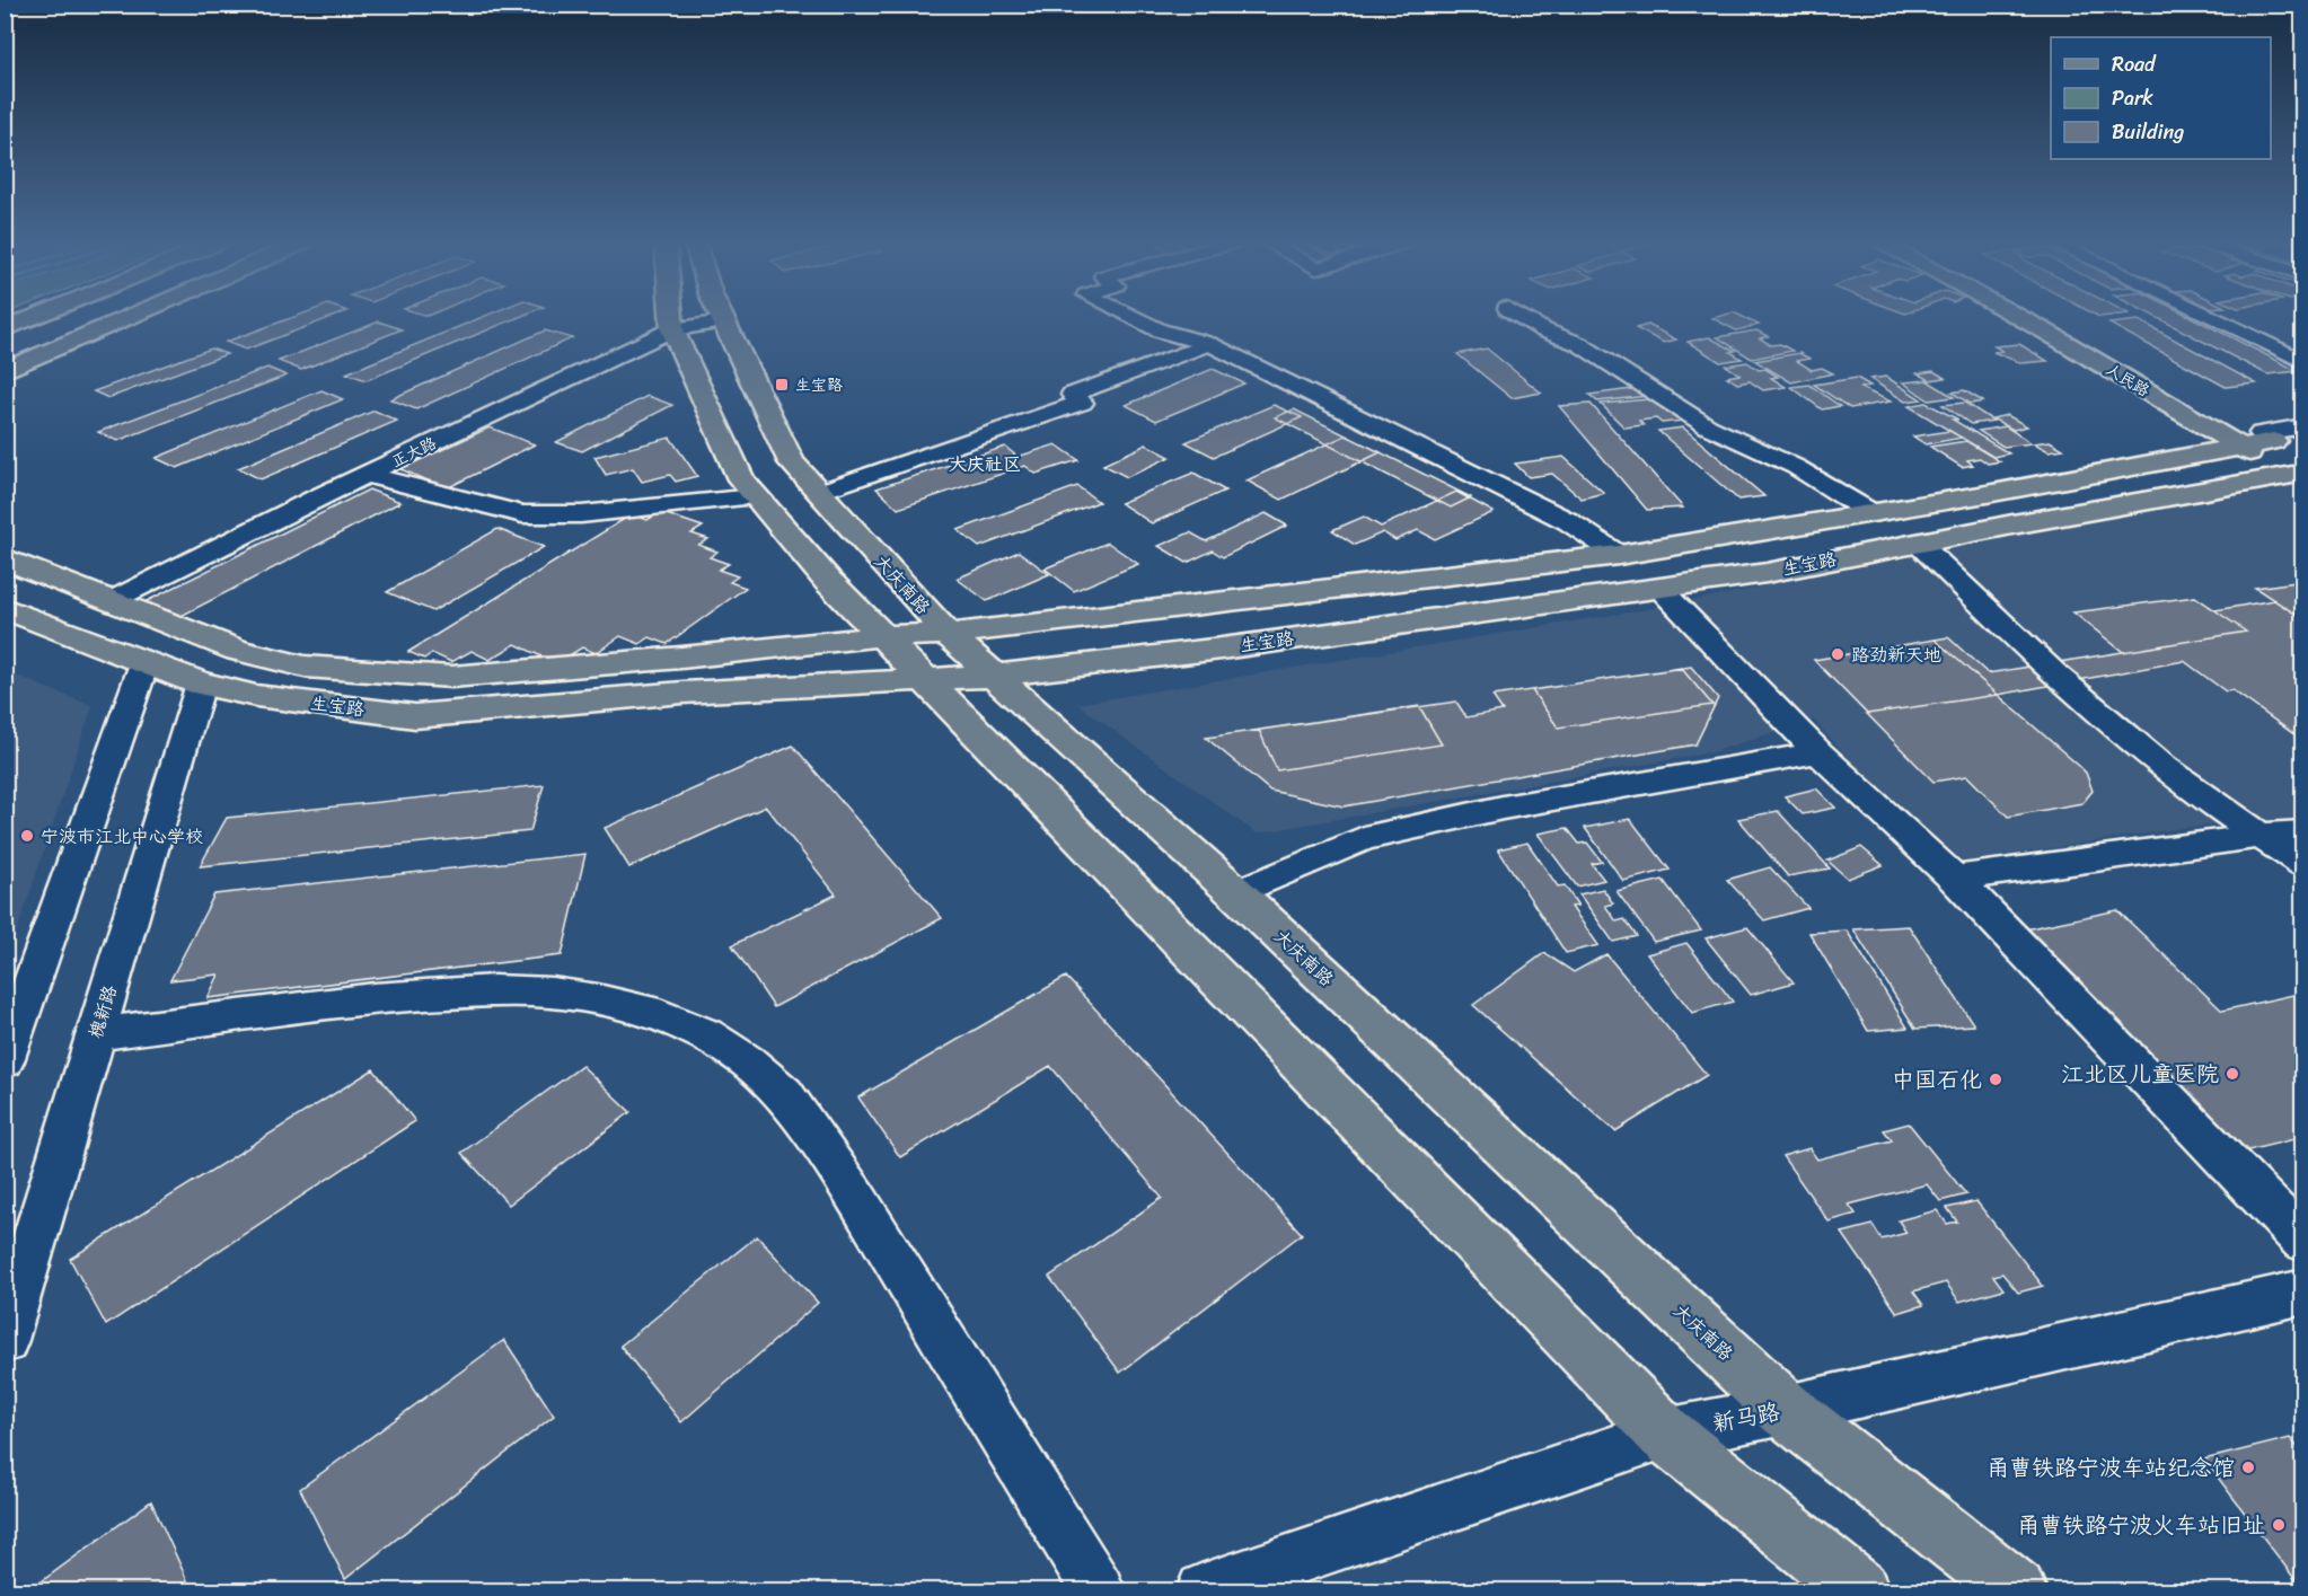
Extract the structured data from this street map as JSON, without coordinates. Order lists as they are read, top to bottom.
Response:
{
  "streets": {
    "main road": ["人民路", "生宝路", "大庆南路"],
    "street": ["正大路", "槐新路", "新马路"]
  },
  "crossings": [
    ["人民路", "生宝路"],
    ["正大路", "生宝路"],
    ["正大路", "大庆南路"],
    ["生宝路", "大庆南路"],
    ["生宝路", "槐新路"],
    ["大庆南路", "新马路"]
  ],
  "districts": ["大庆社区"],
  "places": {
    "transit": ["生宝路"],
    "other": [
      "路劲新天地",
      "宁波市江北中心学校",
      "江北区儿童医院",
      "中国石化",
      "甬曹铁路宁波车站纪念馆",
      "甬曹铁路宁波火车站旧址"
    ]
  },
  "legend": ["Road", "Park", "Building"]
}
